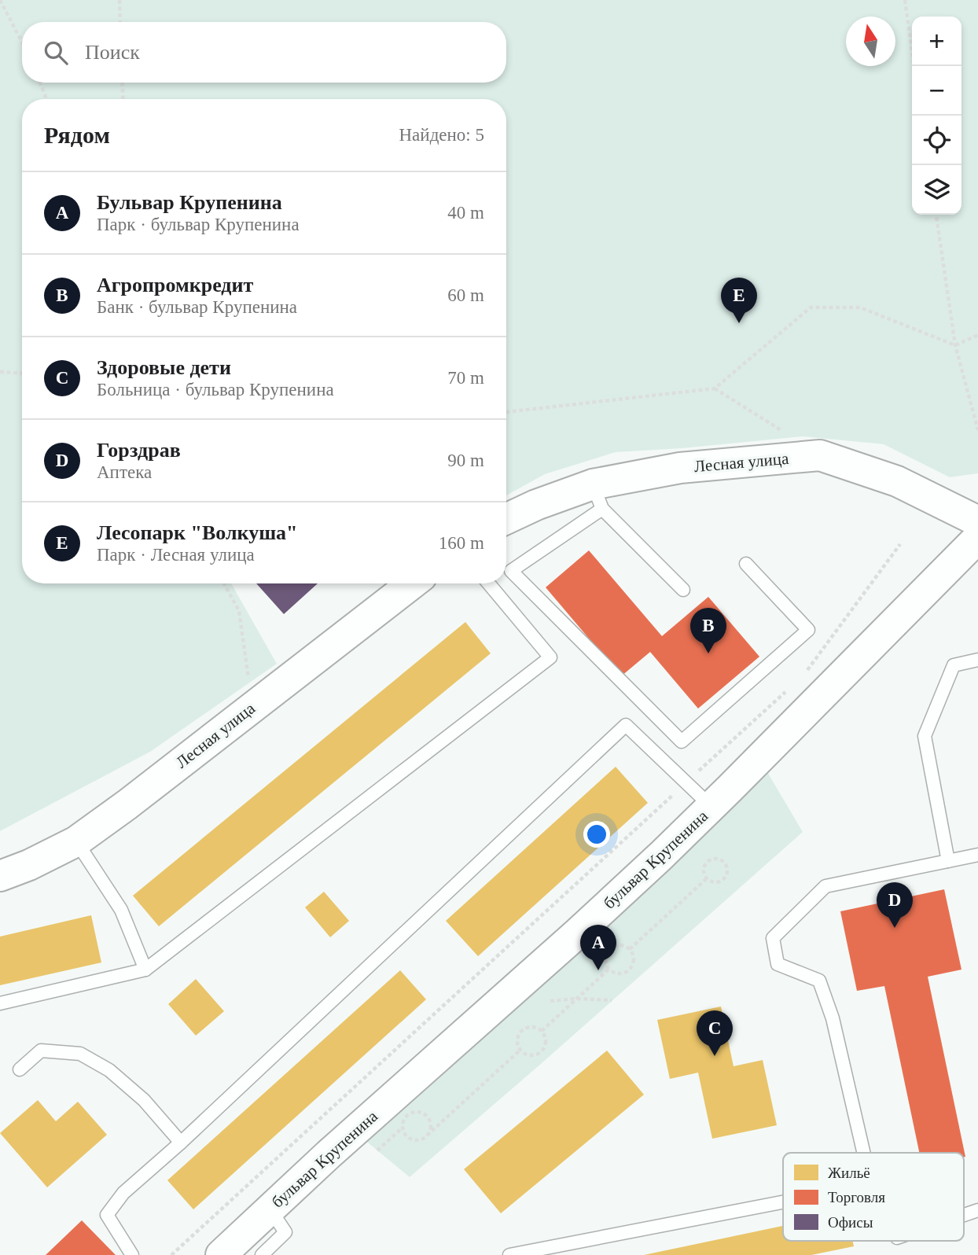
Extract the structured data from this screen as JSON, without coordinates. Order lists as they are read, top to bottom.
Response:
{
  "streets": {
    "street": ["Лесная улица", "бульвар Крупенина"]
  },
  "legend": ["Жильё", "Торговля", "Офисы"],
  "north": "top",
  "page": {
    "map_buttons": ["+", "−"],
    "search": "Поиск",
    "heading": ["Рядом", "Найдено: 5"],
    "list": [
      {
        "mark": "A",
        "name": "Бульвар Крупенина",
        "note": "Парк · бульвар Крупенина",
        "value": "40 m"
      },
      {
        "mark": "B",
        "name": "Агропромкредит",
        "note": "Банк · бульвар Крупенина",
        "value": "60 m"
      },
      {
        "mark": "C",
        "name": "Здоровые дети",
        "note": "Больница · бульвар Крупенина",
        "value": "70 m"
      },
      {
        "mark": "D",
        "name": "Горздрав",
        "note": "Аптека",
        "value": "90 m"
      },
      {
        "mark": "E",
        "name": "Лесопарк \"Волкуша\"",
        "note": "Парк · Лесная улица",
        "value": "160 m"
      }
    ],
    "pins": [
      "E",
      "B",
      "D",
      "A",
      "C"
    ]
  }
}
